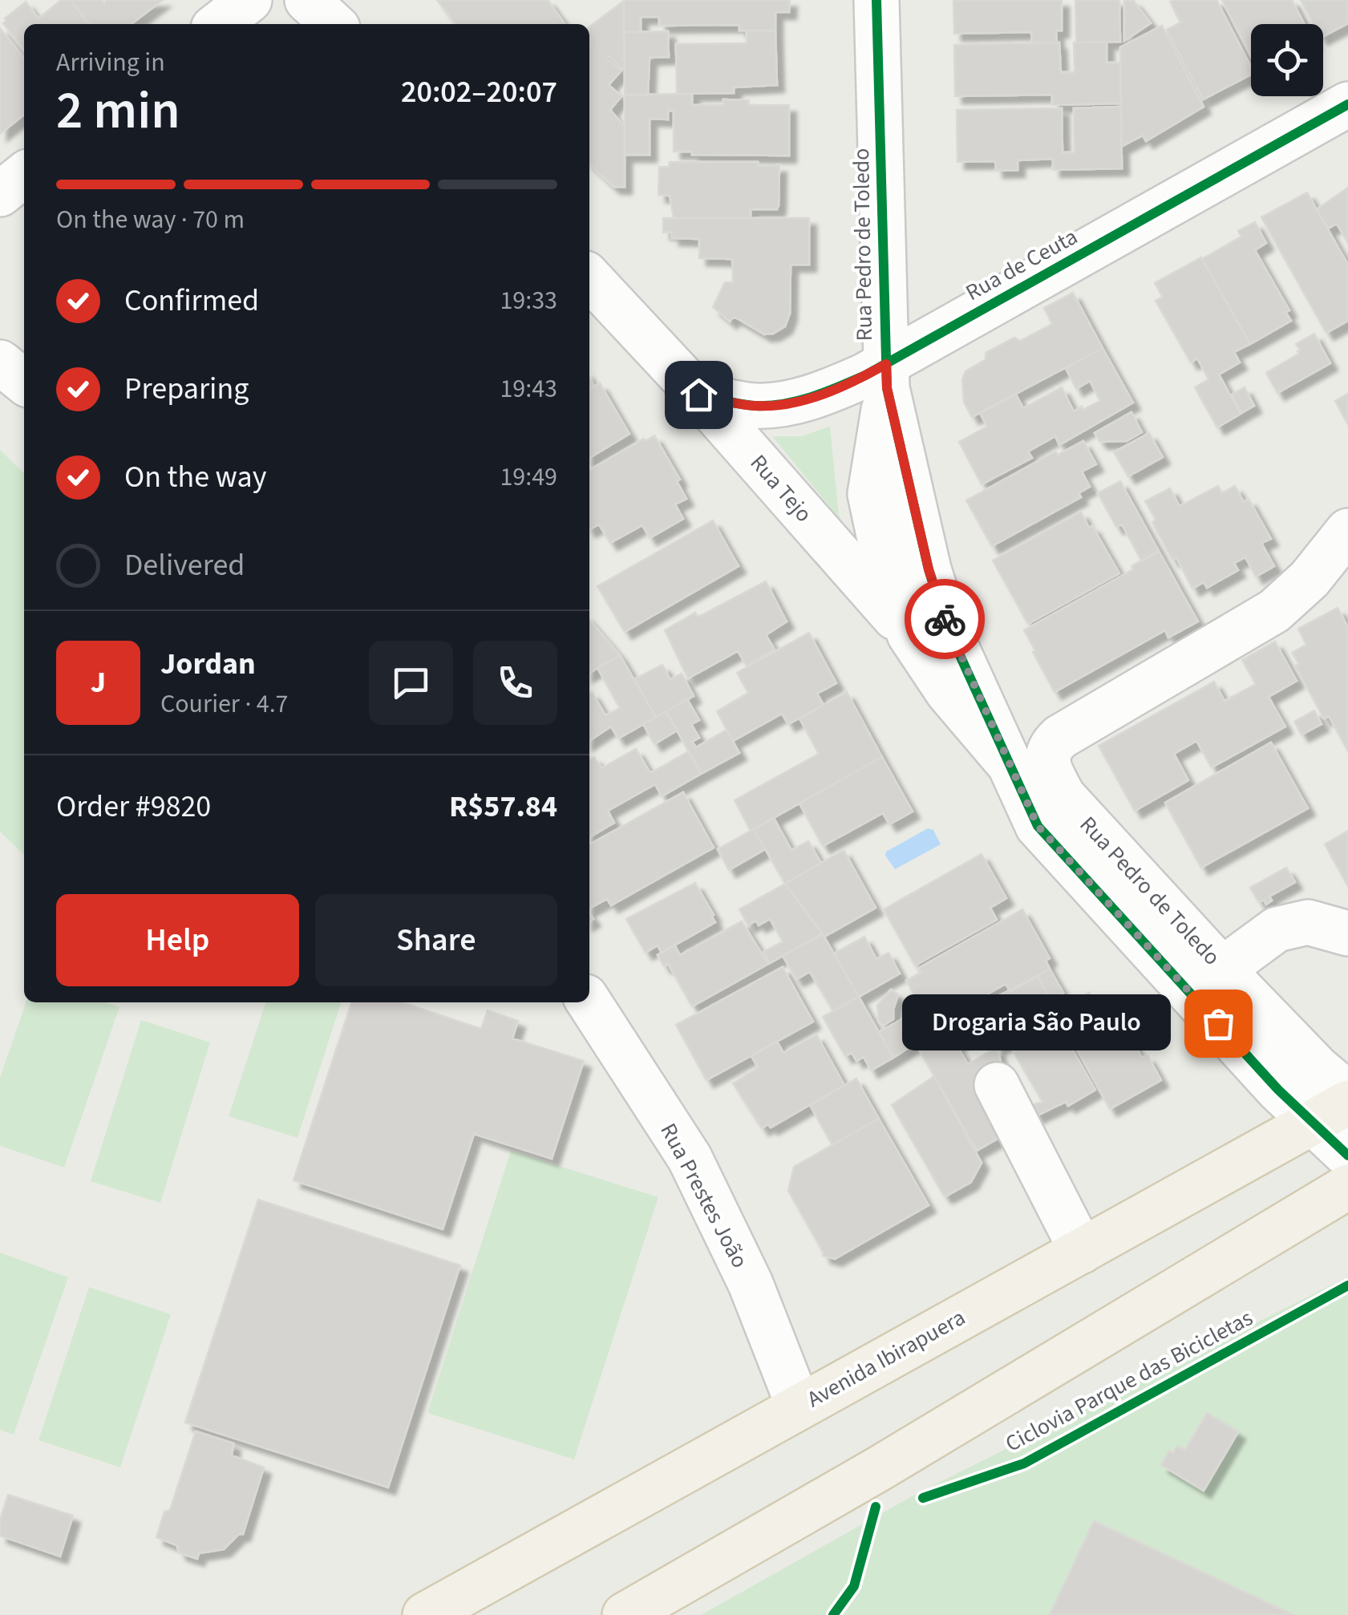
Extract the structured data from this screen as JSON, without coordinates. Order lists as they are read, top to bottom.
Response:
{
  "streets": {
    "main road": ["Avenida Ibirapuera"],
    "street": [
      "Rua Pedro de Toledo",
      "Rua de Ceuta",
      "Rua Tejo",
      "Rua Prestes João"
    ],
    "cycle path": ["Ciclovia Parque das Bicicletas"]
  },
  "crossings": [
    ["Rua Pedro de Toledo", "Rua de Ceuta"],
    ["Rua Pedro de Toledo", "Rua Tejo"],
    ["Rua Pedro de Toledo", "Avenida Ibirapuera"],
    ["Rua de Ceuta", "Rua Tejo"],
    ["Rua Prestes João", "Avenida Ibirapuera"]
  ],
  "places": ["Drogaria São Paulo"],
  "page": {
    "heading": ["2 min", "Arriving in", "20:02–20:07"],
    "panel": [
      "Jordan",
      "Courier · 4.7",
      "Order #9820",
      "R$57.84"
    ],
    "bar": "On the way · 70 m",
    "list": [
      ["Confirmed", "19:33"],
      ["Preparing", "19:43"],
      ["On the way", "19:49"],
      "Delivered"
    ],
    "round": "J",
    "buttons": ["Help", "Share"],
    "bubble": "Drogaria São Paulo"
  }
}
